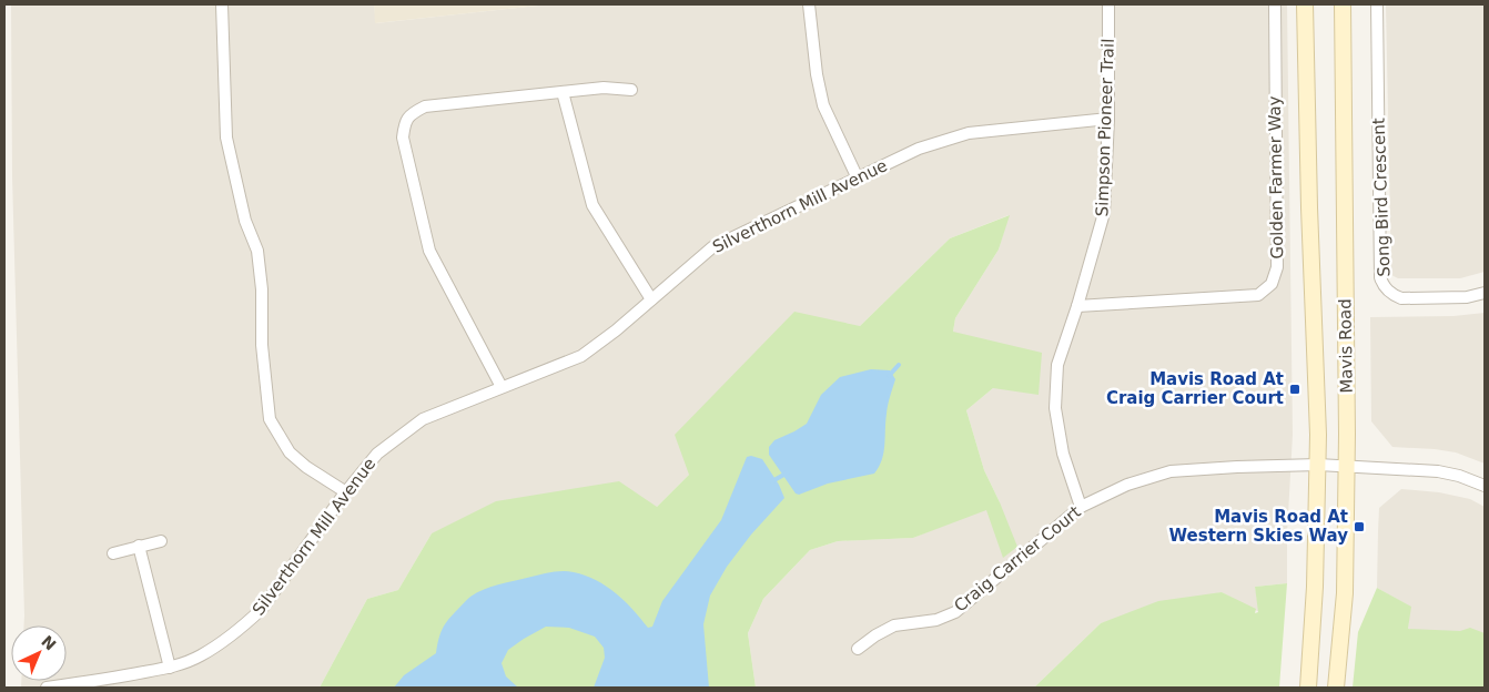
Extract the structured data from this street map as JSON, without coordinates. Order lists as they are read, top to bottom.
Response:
{
  "streets": {
    "main road": ["Mavis Road"],
    "street": [
      "Simpson Pioneer Trail",
      "Golden Farmer Way",
      "Song Bird Crescent",
      "Silverthorn Mill Avenue",
      "Craig Carrier Court"
    ]
  },
  "crossings": [
    ["Simpson Pioneer Trail", "Golden Farmer Way"],
    ["Simpson Pioneer Trail", "Silverthorn Mill Avenue"],
    ["Simpson Pioneer Trail", "Craig Carrier Court"],
    ["Mavis Road", "Craig Carrier Court"]
  ],
  "places": {
    "transit": ["Mavis Road At Craig Carrier Court", "Mavis Road At Western Skies Way"]
  },
  "north": "top right"
}
